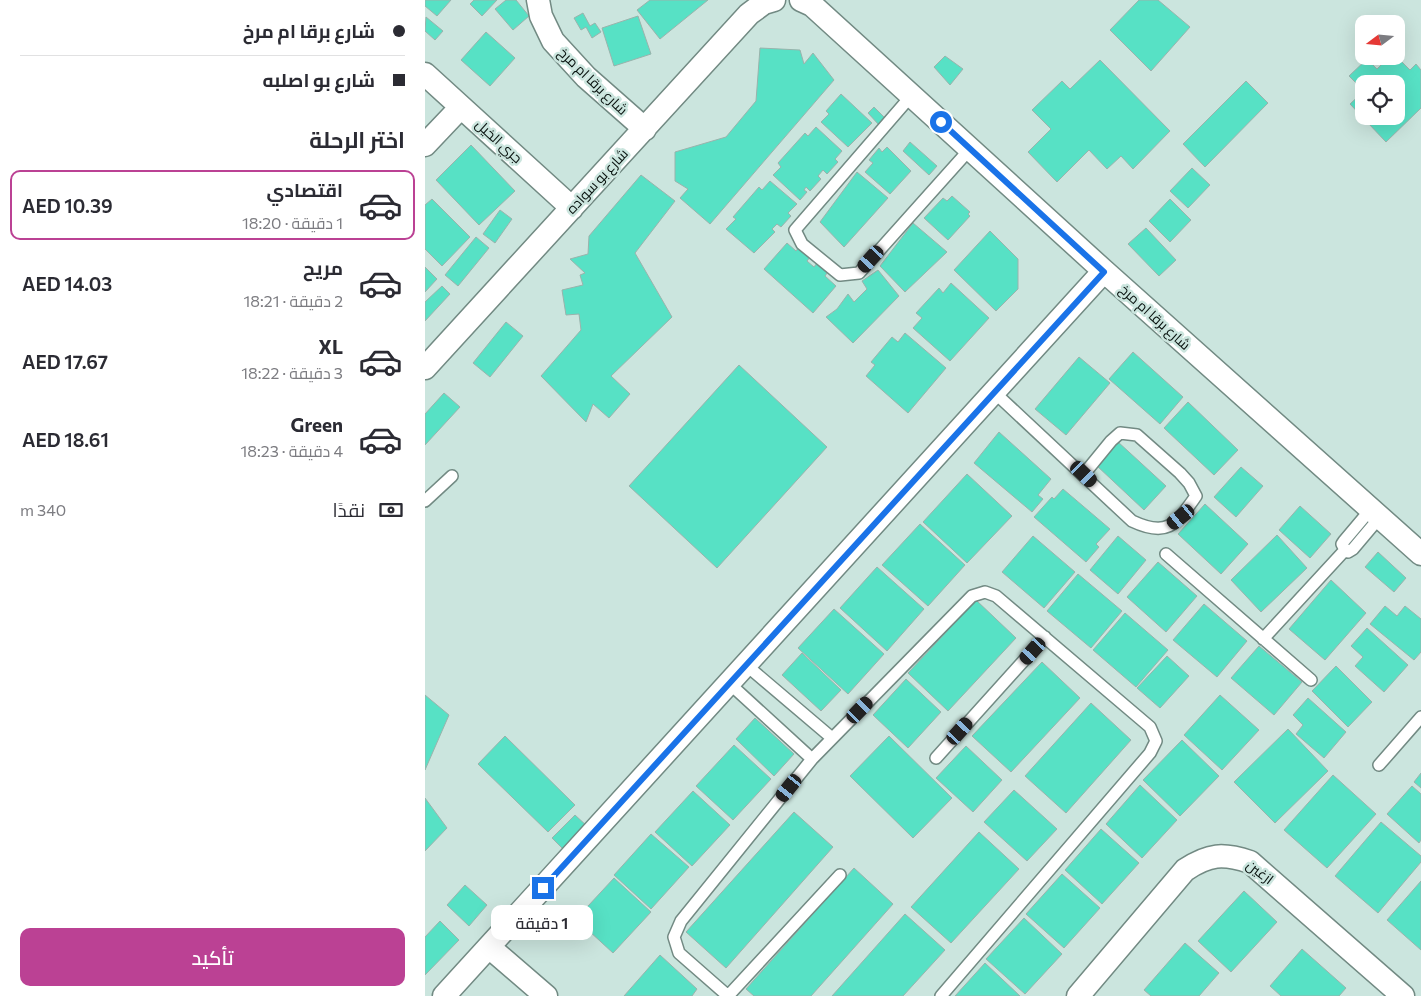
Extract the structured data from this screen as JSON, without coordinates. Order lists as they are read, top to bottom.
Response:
{
  "streets": {
    "street": [
      "شارع برقا ام مرخ",
      "جري الخيل",
      "شارع بو سواده",
      "ازغين"
    ]
  },
  "crossings": [
    ["شارع برقا ام مرخ", "شارع بو سواده"],
    ["جري الخيل", "شارع بو سواده"]
  ],
  "north": "left",
  "page": {
    "banner": ["شارع برقا ام مرخ", "شارع بو اصلبه"],
    "heading": "اختر الرحلة",
    "list": [
      {
        "name": "اقتصادي",
        "note": "1 دقيقة · 18:20",
        "value": "AED 10.39"
      },
      {
        "name": "مريح",
        "note": "2 دقيقة · 18:21",
        "value": "AED 14.03"
      },
      {
        "name": "XL",
        "note": "3 دقيقة · 18:22",
        "value": "AED 17.67"
      },
      {
        "name": "Green",
        "note": "4 دقيقة · 18:23",
        "value": "AED 18.61"
      }
    ],
    "pay": ["نقدًا", "340 m"],
    "bubble": "1 دقيقة",
    "buttons": "تأكيد"
  }
}
